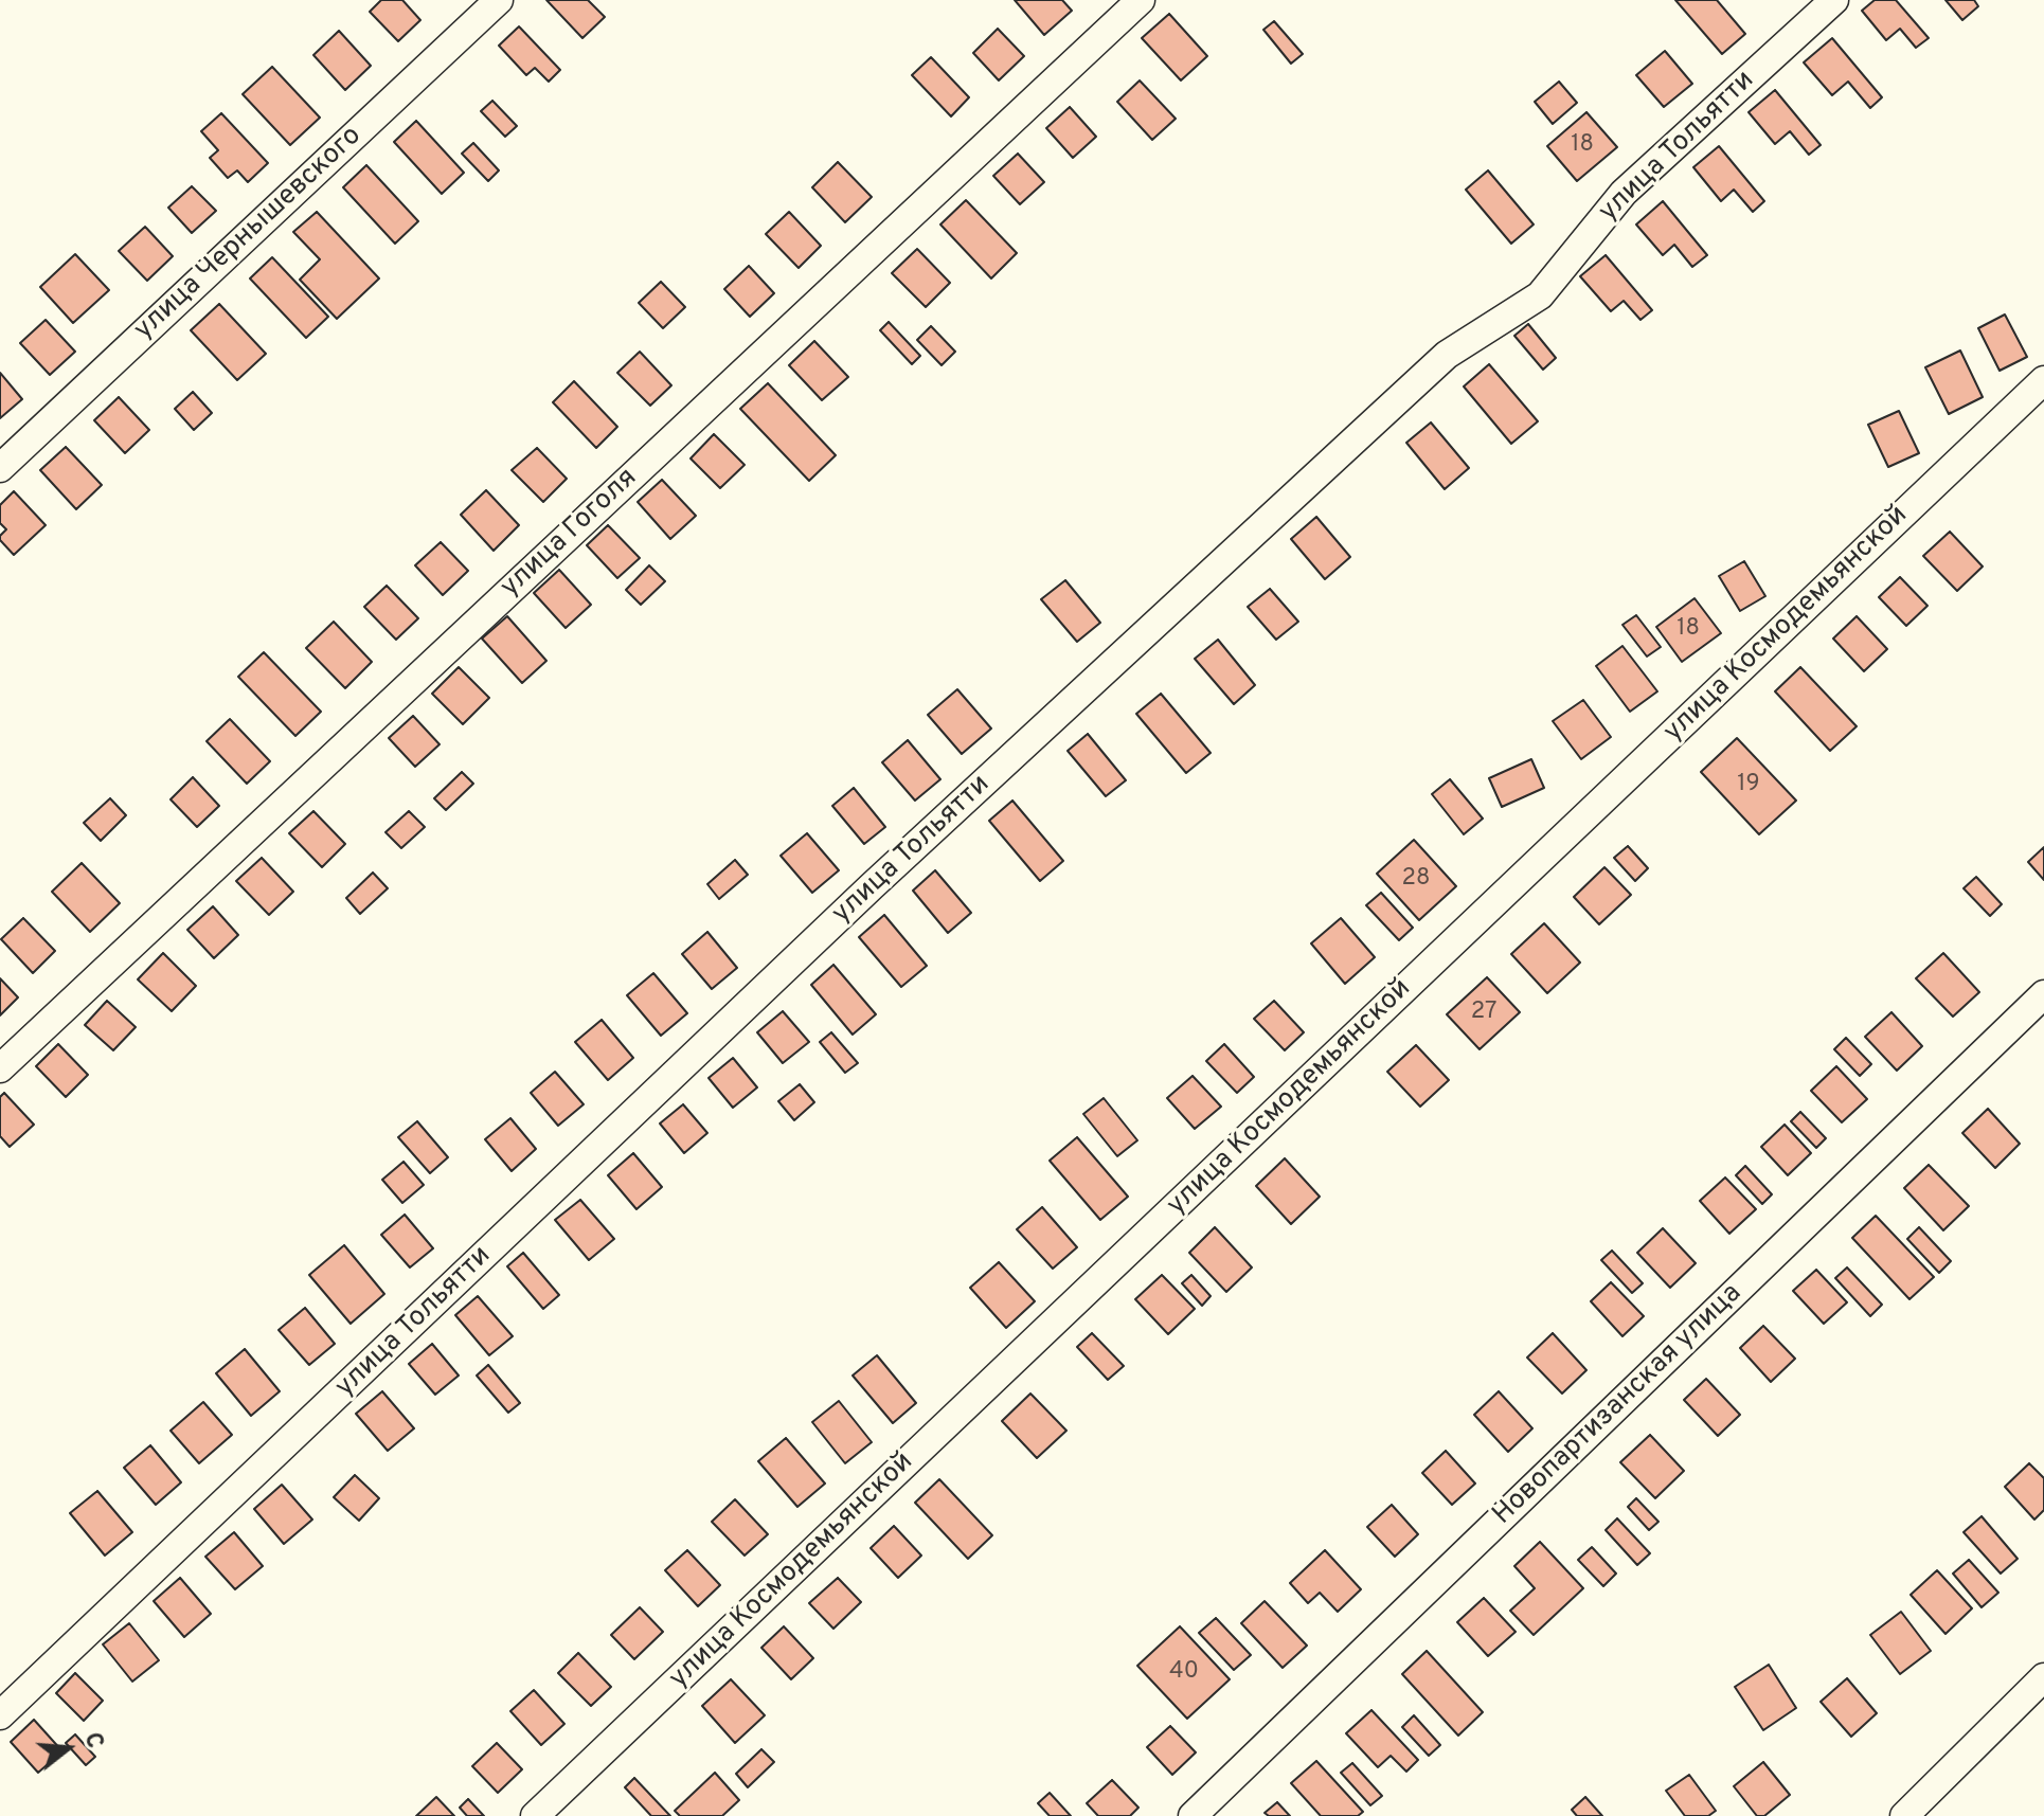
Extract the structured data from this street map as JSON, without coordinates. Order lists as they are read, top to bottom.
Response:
{
  "streets": {
    "street": [
      "улица Тольятти",
      "улица Чернышевского",
      "улица Гоголя",
      "улица Космодемьянской",
      "Новопартизанская улица"
    ]
  },
  "house_numbers": [
    "18",
    "18",
    "19",
    "28",
    "27",
    "40"
  ],
  "north": "right"
}
